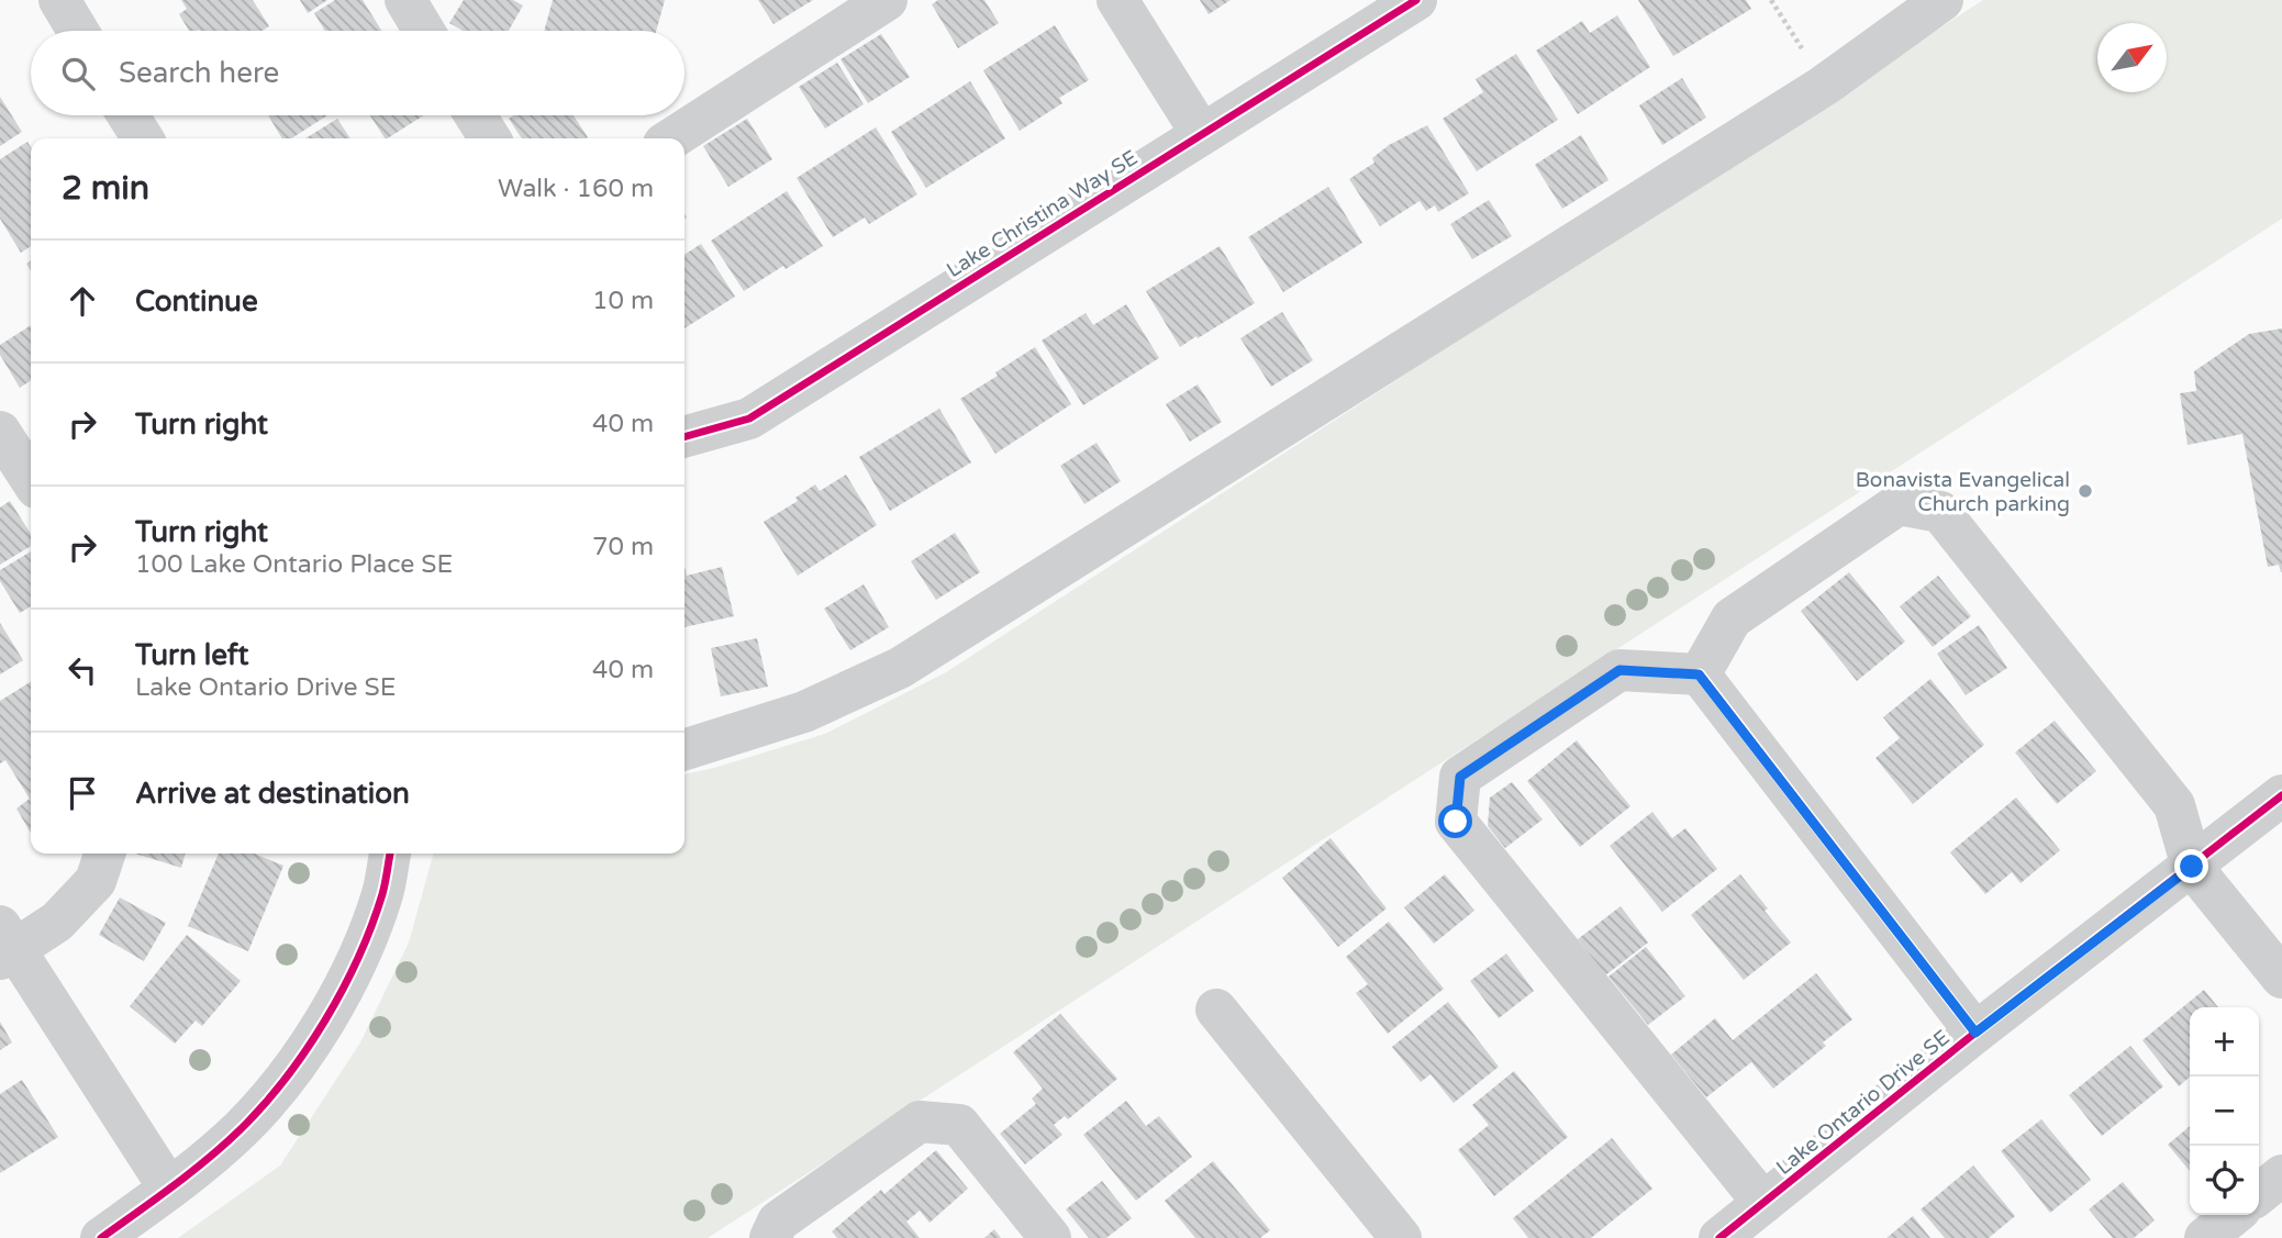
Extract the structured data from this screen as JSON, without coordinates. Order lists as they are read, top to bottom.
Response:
{
  "streets": {
    "street": ["Lake Christina Way SE", "Lake Ontario Drive SE"]
  },
  "places": ["Bonavista Evangelical Church parking"],
  "north": "top right",
  "page": {
    "search": "Search here",
    "heading": ["2 min", "Walk · 160 m"],
    "list": [
      ["Continue", "10 m"],
      ["Turn right", "40 m"],
      ["Turn right", "100 Lake Ontario Place SE", "70 m"],
      ["Turn left", "Lake Ontario Drive SE", "40 m"],
      "Arrive at destination"
    ],
    "map_buttons": ["+", "−"]
  }
}
